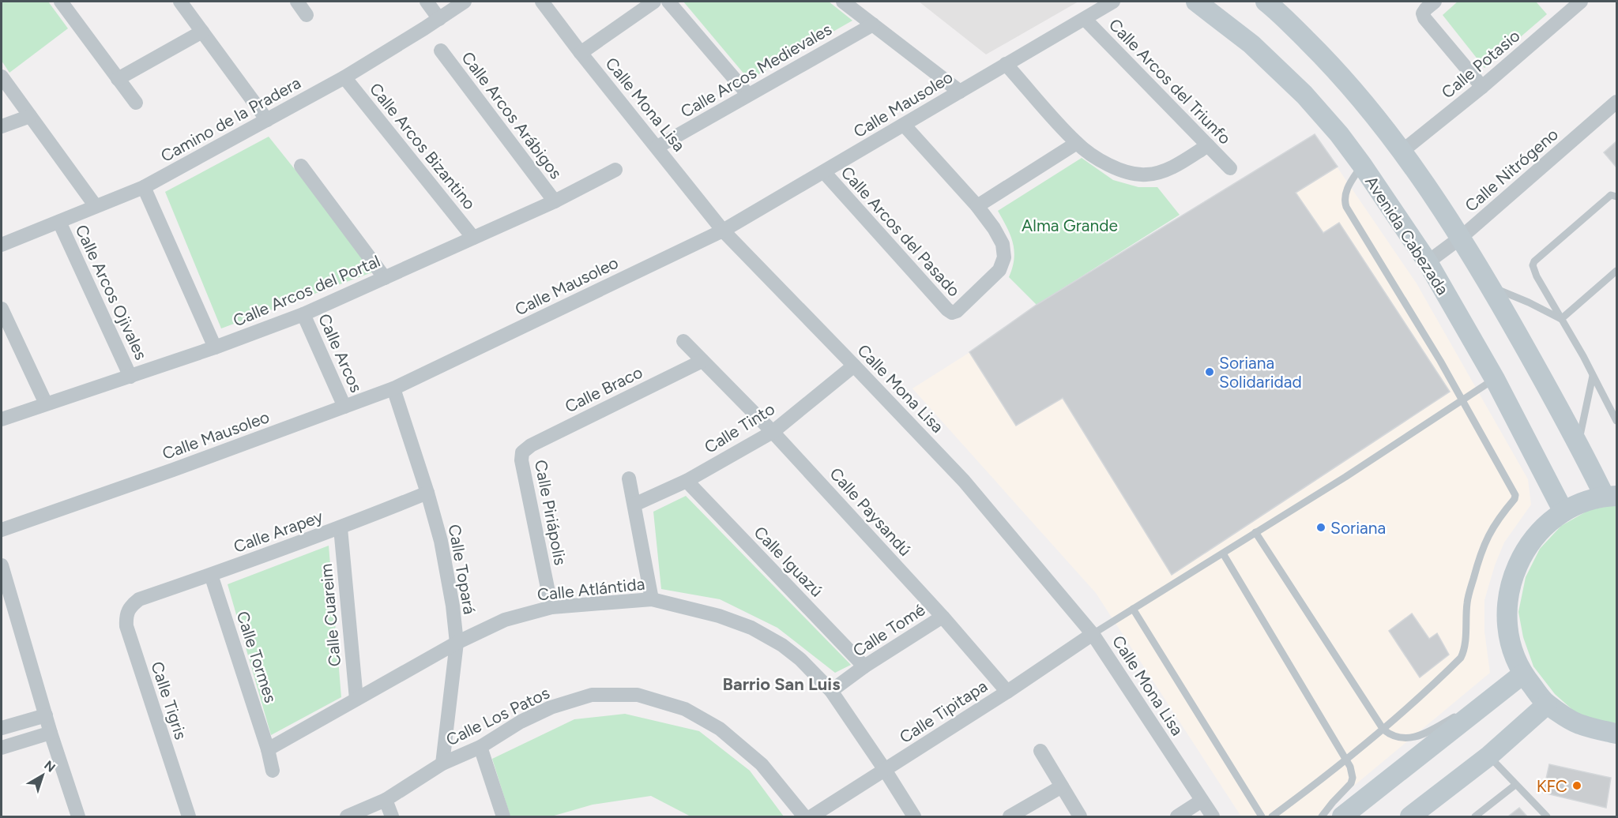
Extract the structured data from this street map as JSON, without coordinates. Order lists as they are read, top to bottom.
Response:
{
  "streets": {
    "main road": ["Avenida Cabezada"],
    "street": [
      "Calle Potasio",
      "Calle Arcos Medievales",
      "Calle Arcos del Triunfo",
      "Calle Mona Lisa",
      "Calle Mausoleo",
      "Calle Arcos Arábigos",
      "Camino de la Pradera",
      "Calle Arcos Bizantino",
      "Calle Nitrógeno",
      "Calle Arcos del Pasado",
      "Calle Arcos del Portal",
      "Calle Arcos Ojivales",
      "Calle Arcos",
      "Calle Braco",
      "Calle Tinto",
      "Calle Paysandú",
      "Calle Piriápolis",
      "Calle Arapey",
      "Calle Iguazú",
      "Calle Topará",
      "Calle Atlántida",
      "Calle Cuareim",
      "Calle Tomé",
      "Calle Tormes",
      "Calle Tigris",
      "Calle Tipitapa",
      "Calle Los Patos"
    ]
  },
  "crossings": [
    ["Calle Arcos Medievales", "Calle Mona Lisa"],
    ["Calle Arcos del Triunfo", "Calle Mausoleo"],
    ["Calle Mona Lisa", "Calle Mausoleo"],
    ["Calle Mona Lisa", "Calle Tinto"],
    ["Calle Mona Lisa", "Calle Tipitapa"],
    ["Calle Mausoleo", "Calle Arcos del Pasado"],
    ["Calle Mausoleo", "Calle Arcos"],
    ["Calle Mausoleo", "Calle Topará"],
    ["Calle Arcos Arábigos", "Calle Arcos del Portal"],
    ["Camino de la Pradera", "Calle Arcos Bizantino"],
    ["Camino de la Pradera", "Calle Arcos Ojivales"],
    ["Calle Arcos Bizantino", "Calle Arcos del Portal"],
    ["Calle Nitrógeno", "Avenida Cabezada"],
    ["Calle Arcos del Portal", "Calle Arcos Ojivales"],
    ["Calle Arcos del Portal", "Calle Arcos"],
    ["Calle Braco", "Calle Paysandú"],
    ["Calle Braco", "Calle Piriápolis"],
    ["Calle Tinto", "Calle Paysandú"],
    ["Calle Tinto", "Calle Iguazú"],
    ["Calle Paysandú", "Calle Tomé"],
    ["Calle Paysandú", "Calle Tipitapa"],
    ["Calle Piriápolis", "Calle Atlántida"],
    ["Calle Arapey", "Calle Topará"],
    ["Calle Arapey", "Calle Cuareim"],
    ["Calle Arapey", "Calle Tormes"],
    ["Calle Arapey", "Calle Tigris"],
    ["Calle Iguazú", "Calle Tomé"],
    ["Calle Topará", "Calle Atlántida"],
    ["Calle Topará", "Calle Los Patos"],
    ["Calle Atlántida", "Calle Cuareim"],
    ["Calle Atlántida", "Calle Tomé"],
    ["Calle Atlántida", "Calle Tormes"],
    ["Calle Atlántida", "Calle Tipitapa"]
  ],
  "districts": ["Barrio San Luis"],
  "parks": ["Alma Grande"],
  "places": ["Soriana Solidaridad", "Soriana", "KFC"],
  "north": "top right"
}
